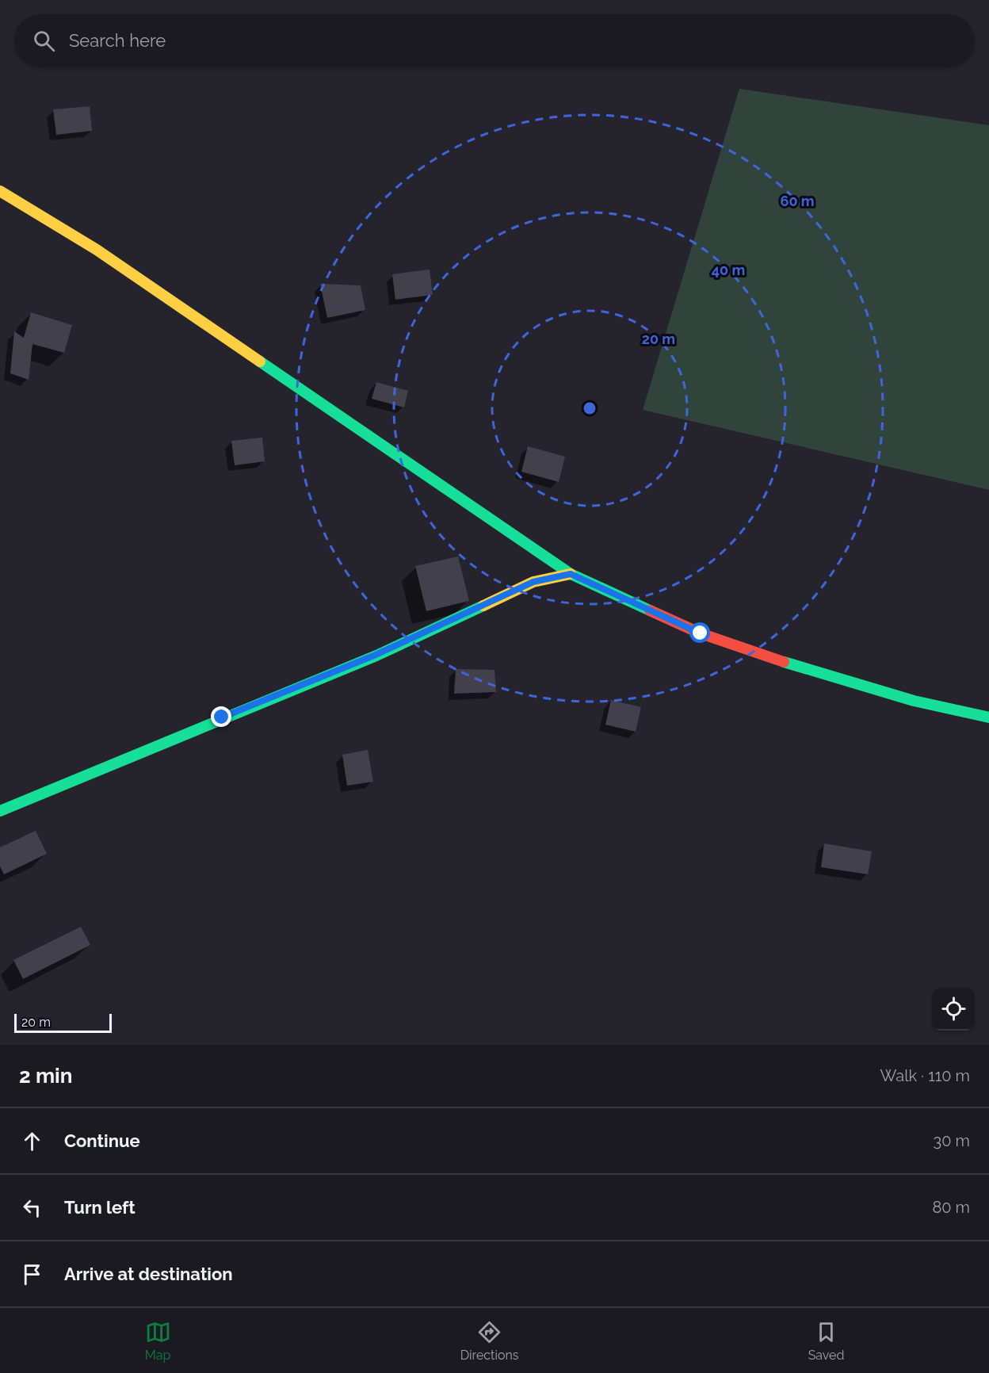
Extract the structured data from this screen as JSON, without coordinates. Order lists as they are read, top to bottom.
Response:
{
  "scale_bar": "20 m",
  "page": {
    "search": "Search here",
    "scale": "20 m",
    "heading": ["2 min", "Walk · 110 m"],
    "list": [
      ["Continue", "30 m"],
      ["Turn left", "80 m"],
      "Arrive at destination"
    ],
    "nav": ["Map", "Directions", "Saved"]
  },
  "rings": ["60 m", "40 m", "20 m"]
}
